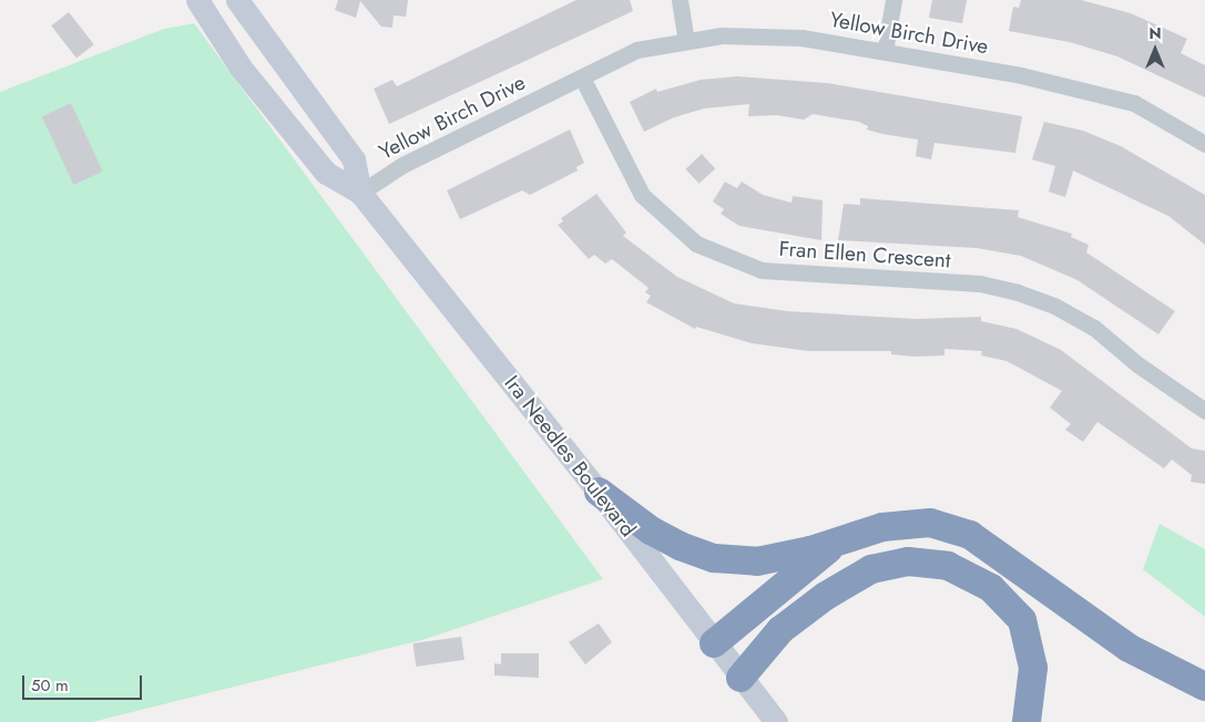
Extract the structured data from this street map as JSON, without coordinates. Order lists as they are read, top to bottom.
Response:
{
  "streets": {
    "main road": ["Ira Needles Boulevard"],
    "street": ["Yellow Birch Drive", "Fran Ellen Crescent"]
  },
  "crossings": [
    ["Yellow Birch Drive", "Fran Ellen Crescent"],
    ["Yellow Birch Drive", "Ira Needles Boulevard"]
  ],
  "scale_bar": "50 m",
  "north": "top"
}
